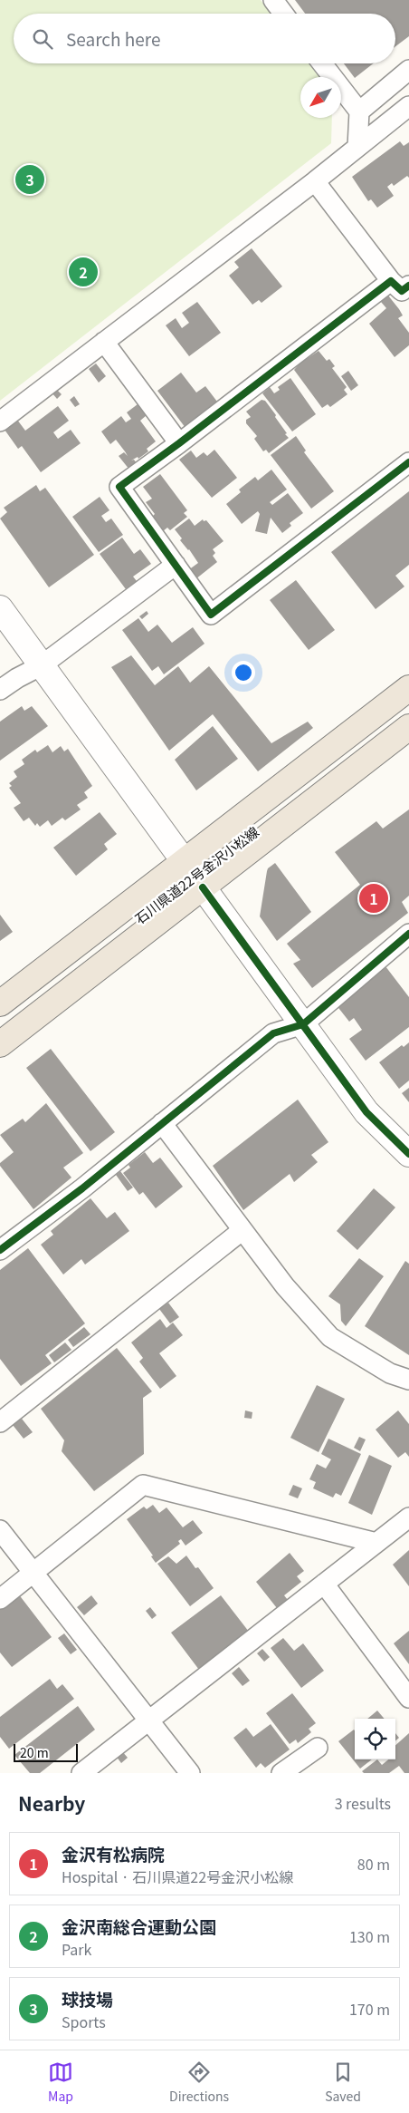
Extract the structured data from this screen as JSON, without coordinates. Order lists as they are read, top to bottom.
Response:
{
  "streets": {
    "main road": ["石川県道22号金沢小松線"]
  },
  "scale_bar": "20 m",
  "north": "bottom left",
  "page": {
    "search": "Search here",
    "pins": ["3", "2", "1"],
    "scale": "20 m",
    "heading": ["Nearby", "3 results"],
    "list": [
      {
        "mark": "1",
        "name": "金沢有松病院",
        "note": "Hospital · 石川県道22号金沢小松線",
        "value": "80 m"
      },
      {
        "mark": "2",
        "name": "金沢南総合運動公園",
        "note": "Park",
        "value": "130 m"
      },
      {
        "mark": "3",
        "name": "球技場",
        "note": "Sports",
        "value": "170 m"
      }
    ],
    "nav": ["Map", "Directions", "Saved"]
  }
}
